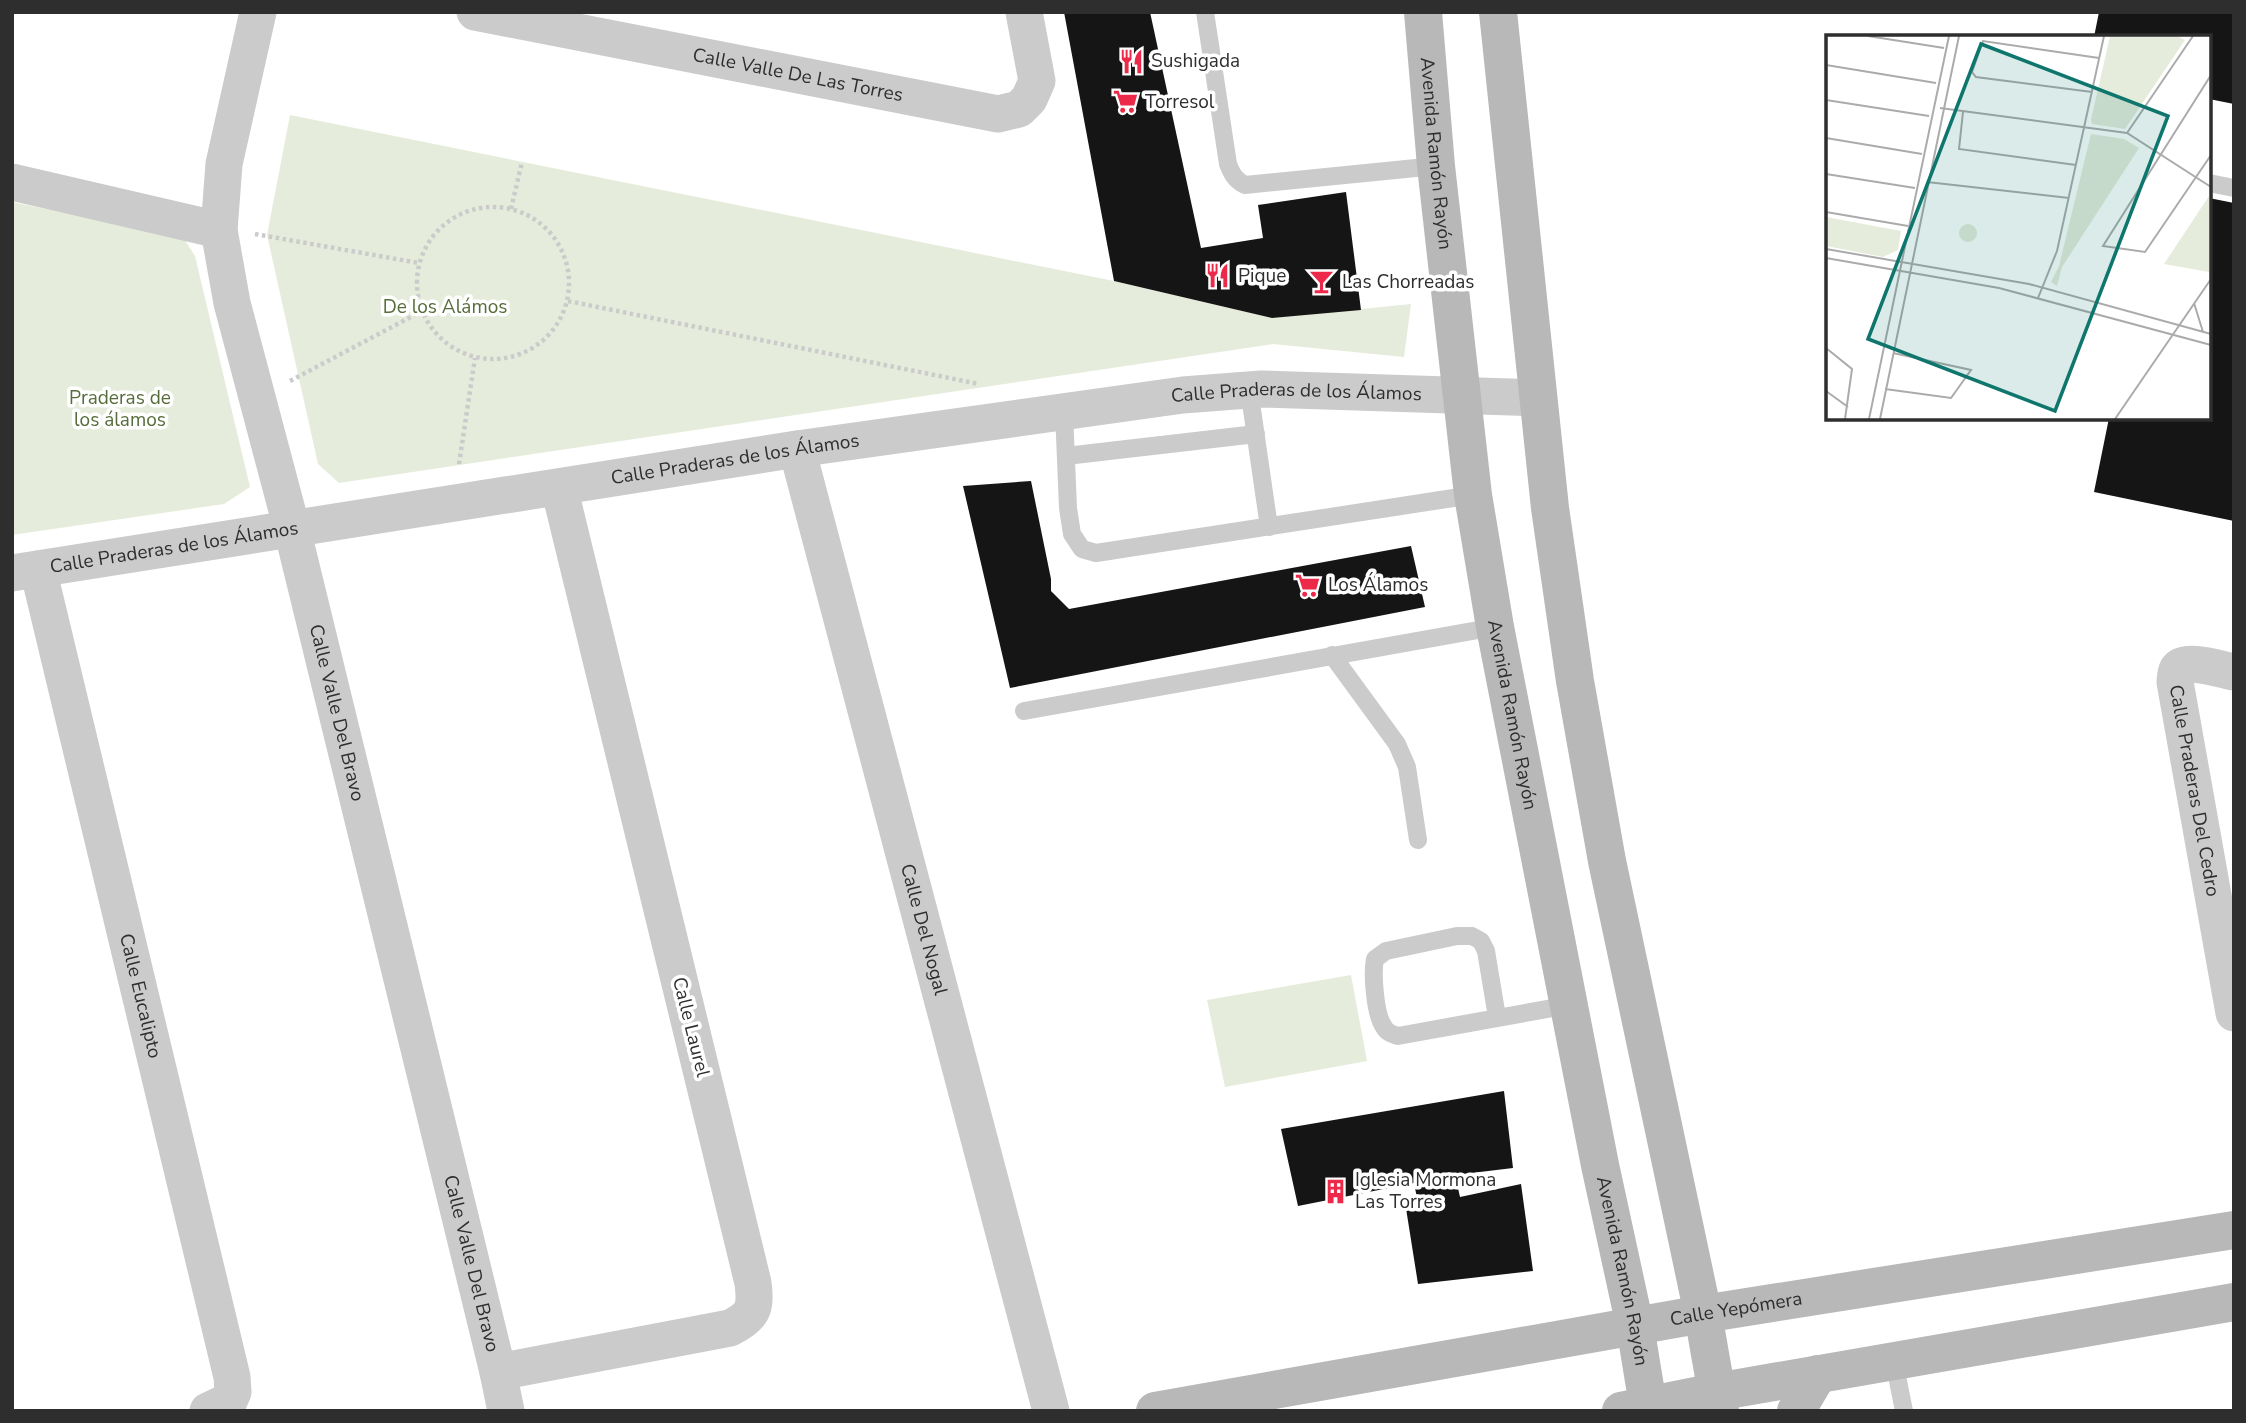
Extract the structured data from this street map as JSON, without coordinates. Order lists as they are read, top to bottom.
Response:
{
  "streets": {
    "main road": ["Avenida Ramón Rayón", "Calle Yepómera"],
    "street": [
      "Calle Valle De Las Torres",
      "Calle Praderas de los Álamos",
      "Calle Valle Del Bravo",
      "Calle Praderas Del Cedro",
      "Calle Del Nogal",
      "Calle Eucalipto",
      "Calle Laurel"
    ]
  },
  "crossings": [
    ["Avenida Ramón Rayón", "Calle Praderas de los Álamos"],
    ["Avenida Ramón Rayón", "Calle Yepómera"],
    ["Calle Praderas de los Álamos", "Calle Valle Del Bravo"],
    ["Calle Praderas de los Álamos", "Calle Del Nogal"],
    ["Calle Praderas de los Álamos", "Calle Eucalipto"],
    ["Calle Praderas de los Álamos", "Calle Laurel"],
    ["Calle Valle Del Bravo", "Calle Laurel"]
  ],
  "parks": ["De los Alámos", "Praderas de los álamos"],
  "places": {
    "restaurant": ["Sushigada", "Pique"],
    "supermarket": ["Torresol", "Los Álamos"],
    "bar": ["Las Chorreadas"],
    "building": ["Iglesia Mormona Las Torres"]
  }
}
